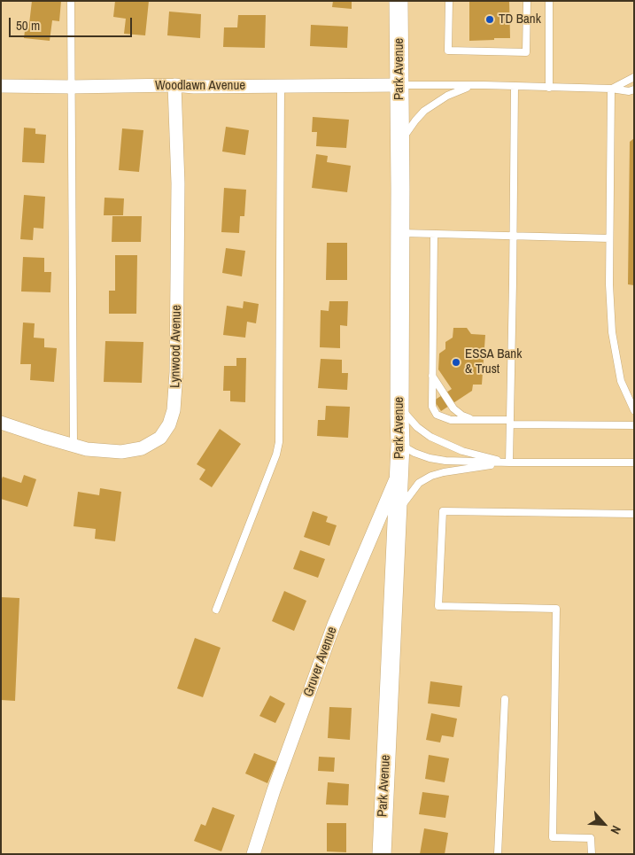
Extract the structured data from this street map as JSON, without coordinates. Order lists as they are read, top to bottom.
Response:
{
  "streets": {
    "main road": ["Park Avenue"],
    "street": ["Woodlawn Avenue", "Lynwood Avenue", "Gruver Avenue"]
  },
  "crossings": [
    ["Park Avenue", "Woodlawn Avenue"],
    ["Park Avenue", "Gruver Avenue"],
    ["Woodlawn Avenue", "Lynwood Avenue"]
  ],
  "places": ["TD Bank", "ESSA Bank & Trust"],
  "scale_bar": "50 m",
  "north": "bottom right"
}
